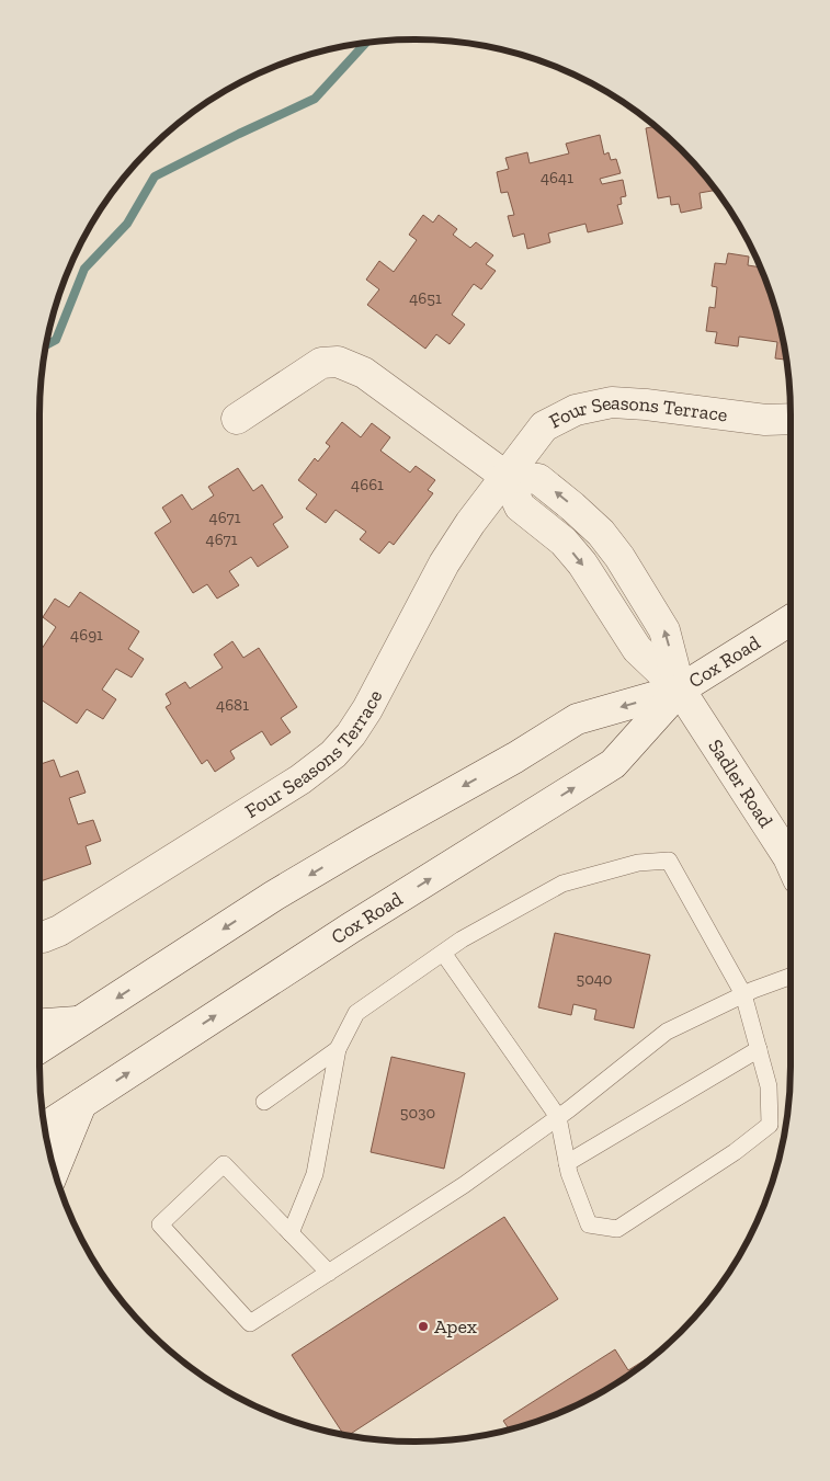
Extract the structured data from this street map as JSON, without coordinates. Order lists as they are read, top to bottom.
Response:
{
  "streets": {
    "street": ["Four Seasons Terrace", "Cox Road", "Sadler Road"]
  },
  "crossings": [
    ["Cox Road", "Sadler Road"]
  ],
  "places": ["Apex"],
  "house_numbers": [
    "4641",
    "4651",
    "4661",
    "4671",
    "4671",
    "4691",
    "4681",
    "5040",
    "5030"
  ]
}
